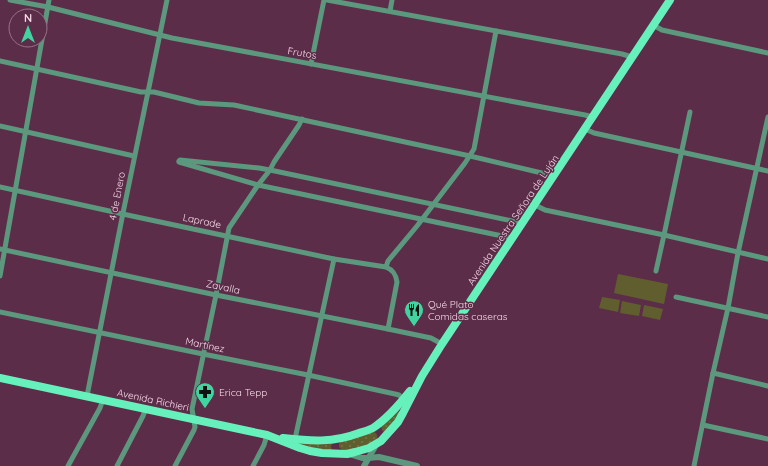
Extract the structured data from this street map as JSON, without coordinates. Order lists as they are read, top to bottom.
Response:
{
  "streets": {
    "main road": ["Avenida Nuestra Señora de Luján", "Avenida Richieri"],
    "street": [
      "Frutos",
      "4 de Enero",
      "Laprade",
      "Zavalla",
      "Martínez"
    ]
  },
  "crossings": [
    ["Frutos", "4 de Enero"],
    ["Frutos", "Avenida Nuestra Señora de Luján"],
    ["4 de Enero", "Laprade"],
    ["4 de Enero", "Zavalla"],
    ["4 de Enero", "Martínez"],
    ["4 de Enero", "Avenida Richieri"],
    ["Avenida Nuestra Señora de Luján", "Zavalla"],
    ["Avenida Nuestra Señora de Luján", "Avenida Richieri"],
    ["Laprade", "Zavalla"]
  ],
  "places": {
    "restaurant": ["Qué Plato Comidas caseras"],
    "pharmacy": ["Erica Tepp"]
  },
  "north": "top"
}
